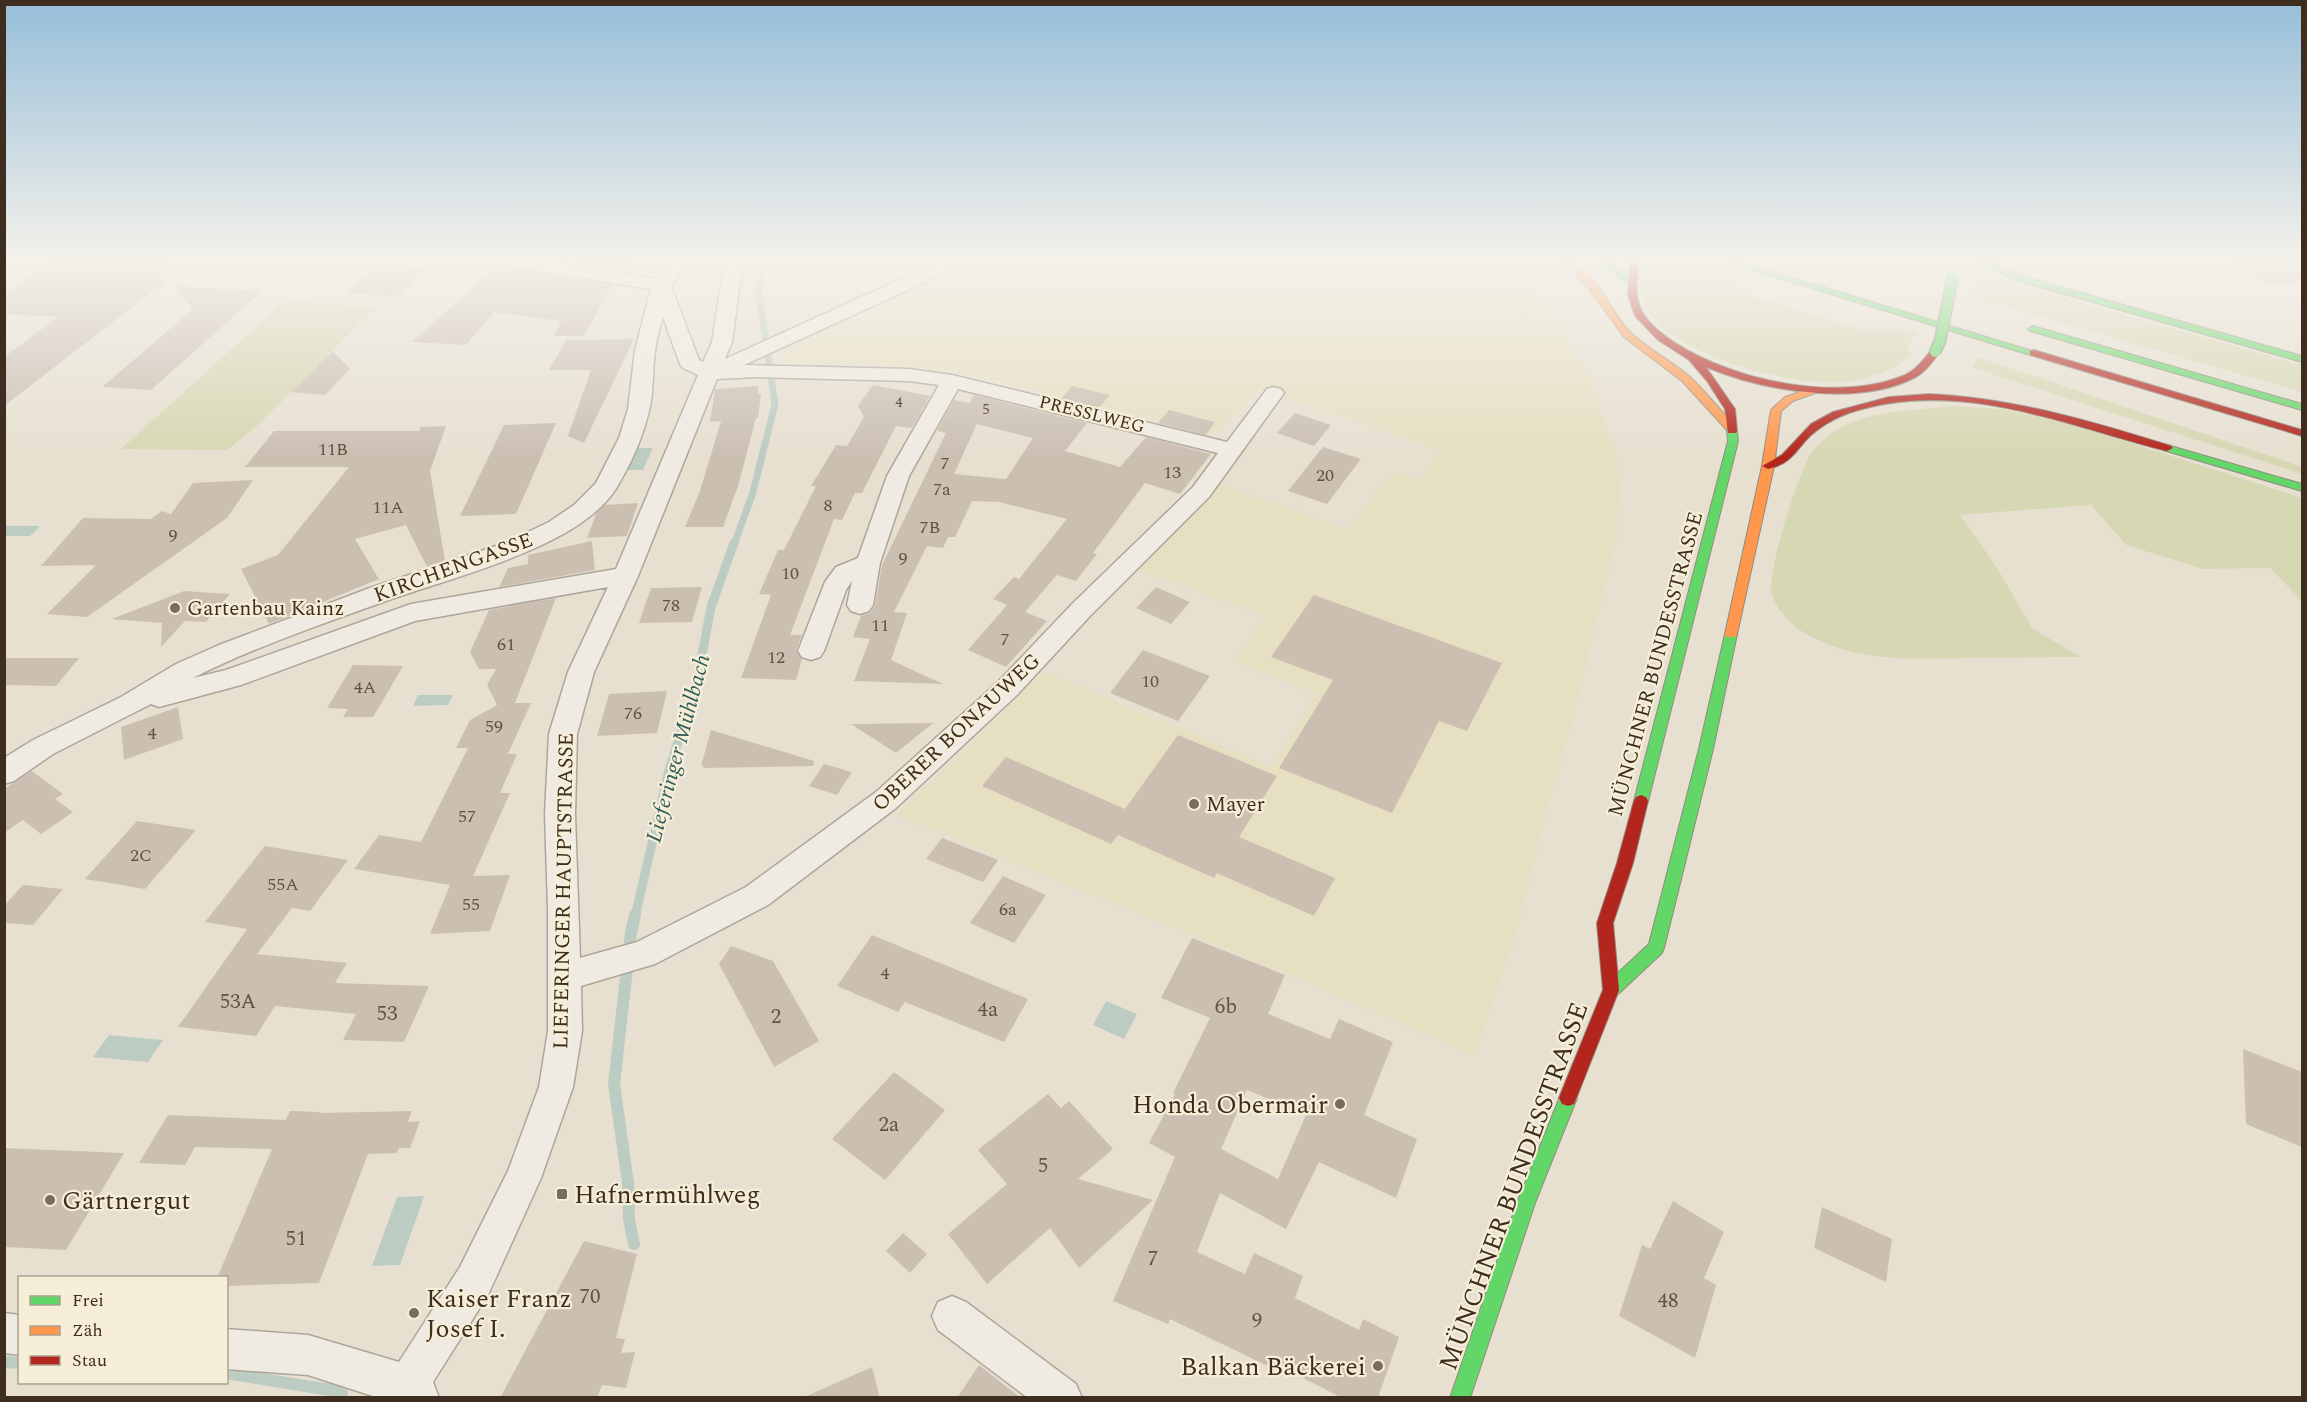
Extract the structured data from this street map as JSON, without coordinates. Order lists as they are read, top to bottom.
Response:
{
  "streets": {
    "main road": ["MÜNCHNER BUNDESSTRASSE"],
    "street": [
      "PRESSLWEG",
      "KIRCHENGASSE",
      "OBERER BONAUWEG",
      "LIEFERINGER HAUPTSTRASSE"
    ]
  },
  "crossings": [
    ["PRESSLWEG", "OBERER BONAUWEG"],
    ["PRESSLWEG", "LIEFERINGER HAUPTSTRASSE"],
    ["KIRCHENGASSE", "LIEFERINGER HAUPTSTRASSE"],
    ["OBERER BONAUWEG", "LIEFERINGER HAUPTSTRASSE"]
  ],
  "water": ["Lieferinger Mühlbach"],
  "places": {
    "other": [
      "Gartenbau Kainz",
      "Mayer",
      "Honda Obermair",
      "Gärtnergut",
      "Kaiser Franz Josef I.",
      "Balkan Bäckerei"
    ],
    "transit": ["Hafnermühlweg"]
  },
  "house_numbers": [
    "4",
    "5",
    "11B",
    "7",
    "13",
    "20",
    "7a",
    "8",
    "11A",
    "7B",
    "9",
    "9",
    "10",
    "78",
    "11",
    "7",
    "61",
    "12",
    "10",
    "4A",
    "76",
    "59",
    "4",
    "57",
    "2C",
    "55A",
    "55",
    "6a",
    "4",
    "53A",
    "6b",
    "4a",
    "53",
    "2",
    "2a",
    "5",
    "51",
    "7",
    "70",
    "48",
    "9"
  ],
  "legend": ["Frei", "Zäh", "Stau"]
}
